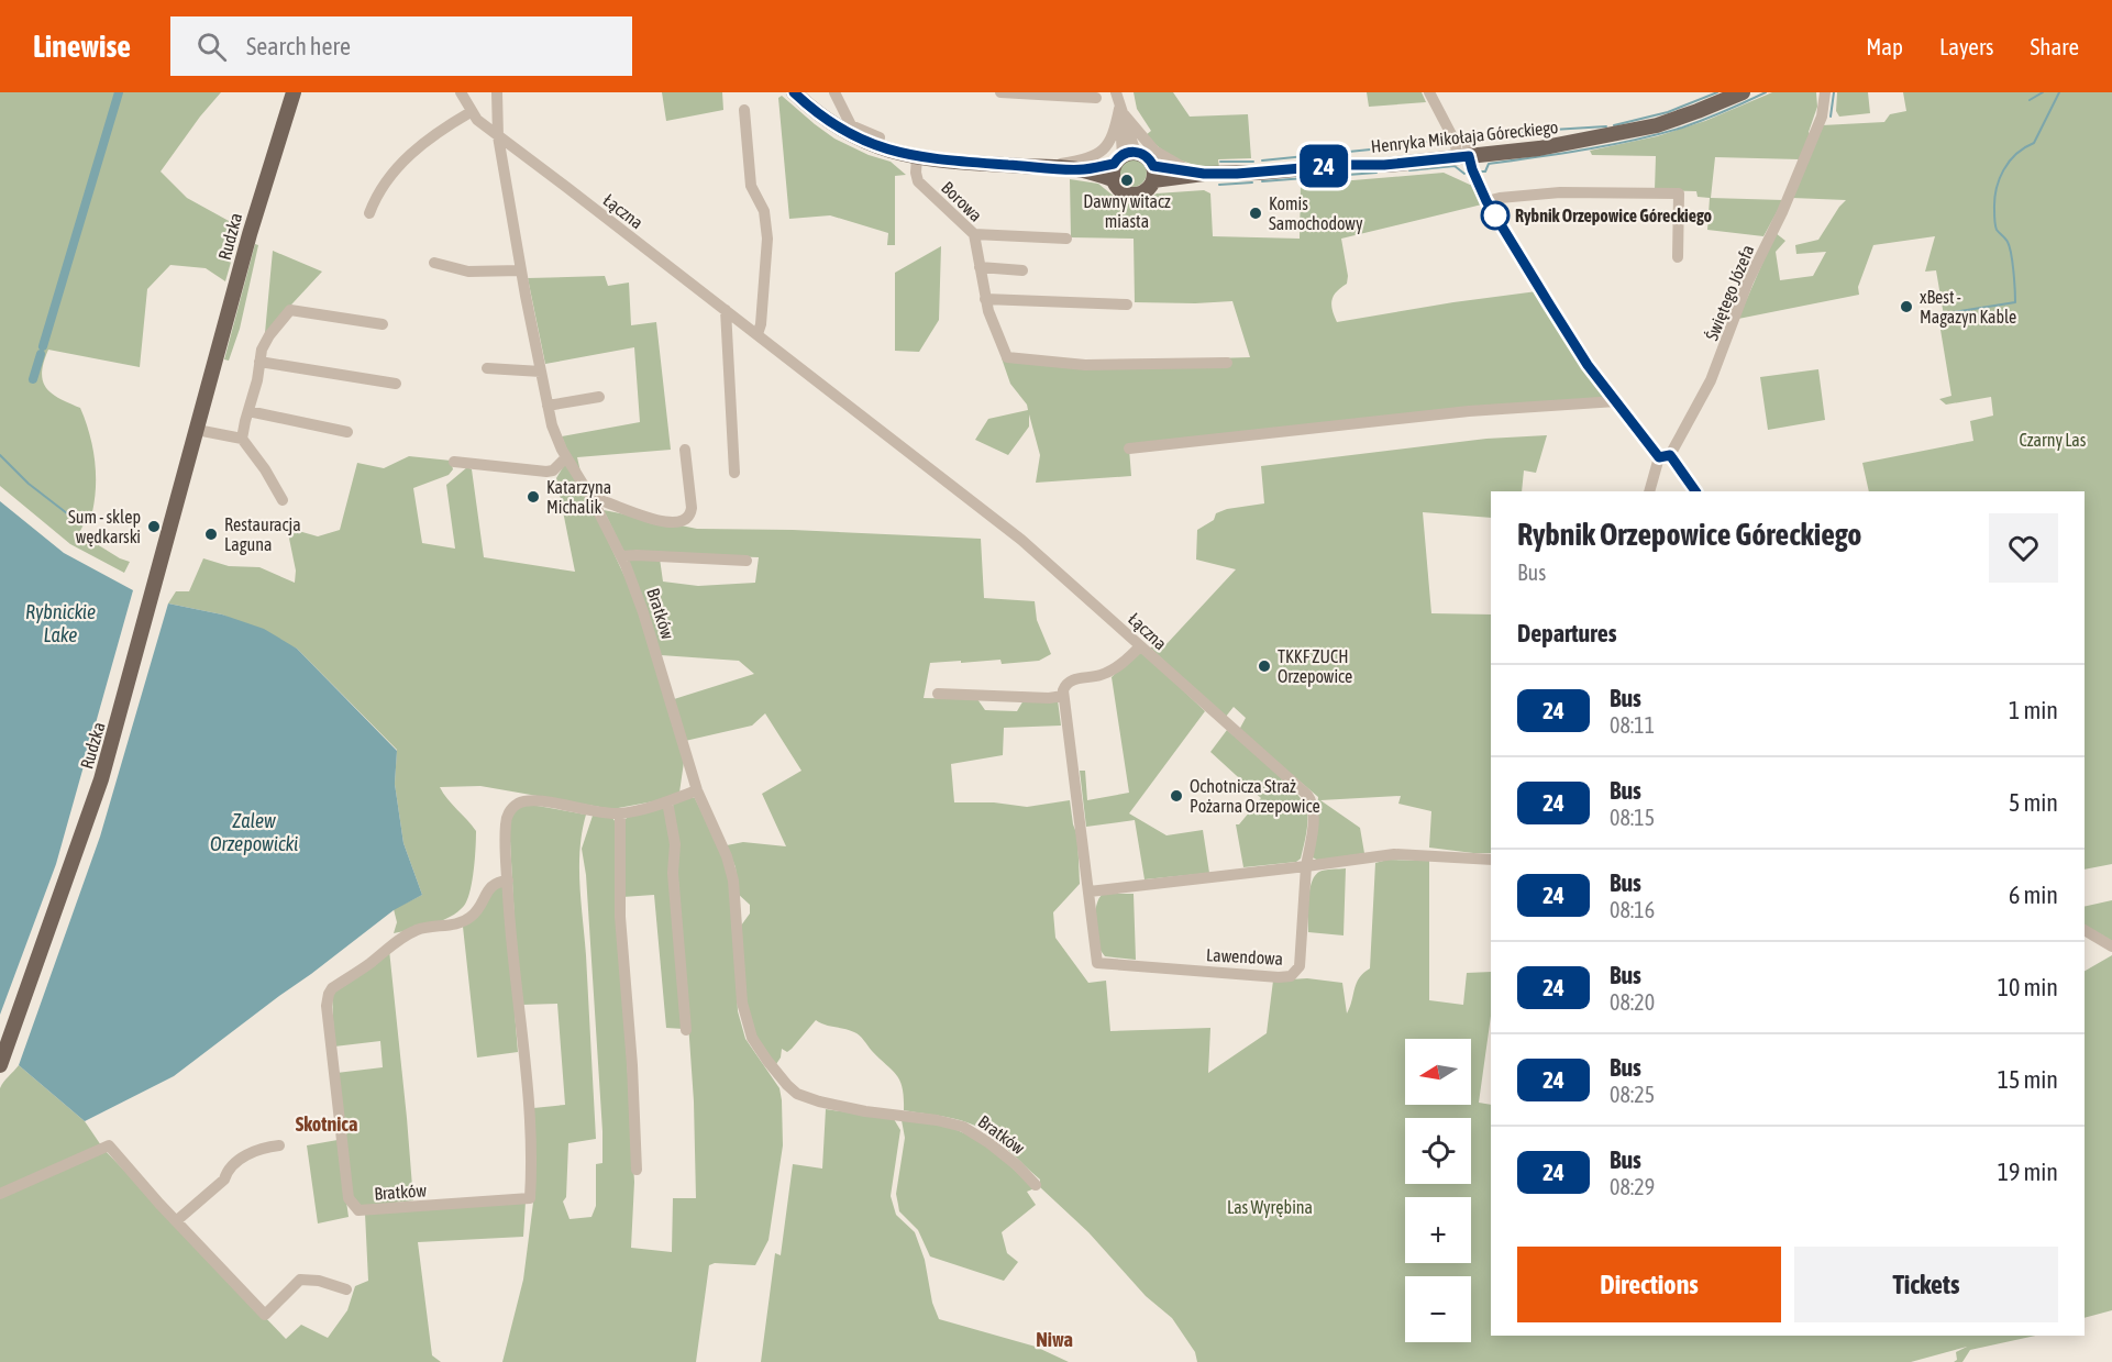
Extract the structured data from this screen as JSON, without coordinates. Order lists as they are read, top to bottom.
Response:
{
  "streets": {
    "main road": ["Henryka Mikołaja Góreckiego", "Rudzka"],
    "street": [
      "Borowa",
      "Łączna",
      "Świętego Józefa",
      "Bratków",
      "Lawendowa"
    ]
  },
  "crossings": [
    ["Łączna", "Bratków"],
    ["Łączna", "Lawendowa"]
  ],
  "districts": ["Skotnica", "Niwa"],
  "water": ["Rybnickie Lake", "Zalew Orzepowicki"],
  "parks": ["Czarny Las", "Las Wyrębina"],
  "places": [
    "Dawny witacz miasta",
    "Komis Samochodowy",
    "Rybnik Orzepowice Góreckiego",
    "xBest - Magazyn Kable",
    "Katarzyna Michalik",
    "Sum - sklep wędkarski",
    "Restauracja Laguna",
    "TKKF ZUCH Orzepowice",
    "Ochotnicza Straż Pożarna Orzepowice"
  ],
  "lines": ["bus line 24"],
  "north": "left",
  "page": {
    "header": "Linewise",
    "search": "Search here",
    "nav": ["Map", "Layers", "Share"],
    "on_map": "24",
    "heading": [
      ["Rybnik Orzepowice Góreckiego", "Bus"],
      "Departures"
    ],
    "list": [
      {
        "mark": "24",
        "name": "Bus",
        "note": "08:11",
        "value": "1 min"
      },
      {
        "mark": "24",
        "name": "Bus",
        "note": "08:15",
        "value": "5 min"
      },
      {
        "mark": "24",
        "name": "Bus",
        "note": "08:16",
        "value": "6 min"
      },
      {
        "mark": "24",
        "name": "Bus",
        "note": "08:20",
        "value": "10 min"
      },
      {
        "mark": "24",
        "name": "Bus",
        "note": "08:25",
        "value": "15 min"
      },
      {
        "mark": "24",
        "name": "Bus",
        "note": "08:29",
        "value": "19 min"
      }
    ],
    "map_buttons": ["+", "−"],
    "buttons": ["Directions", "Tickets"]
  }
}
